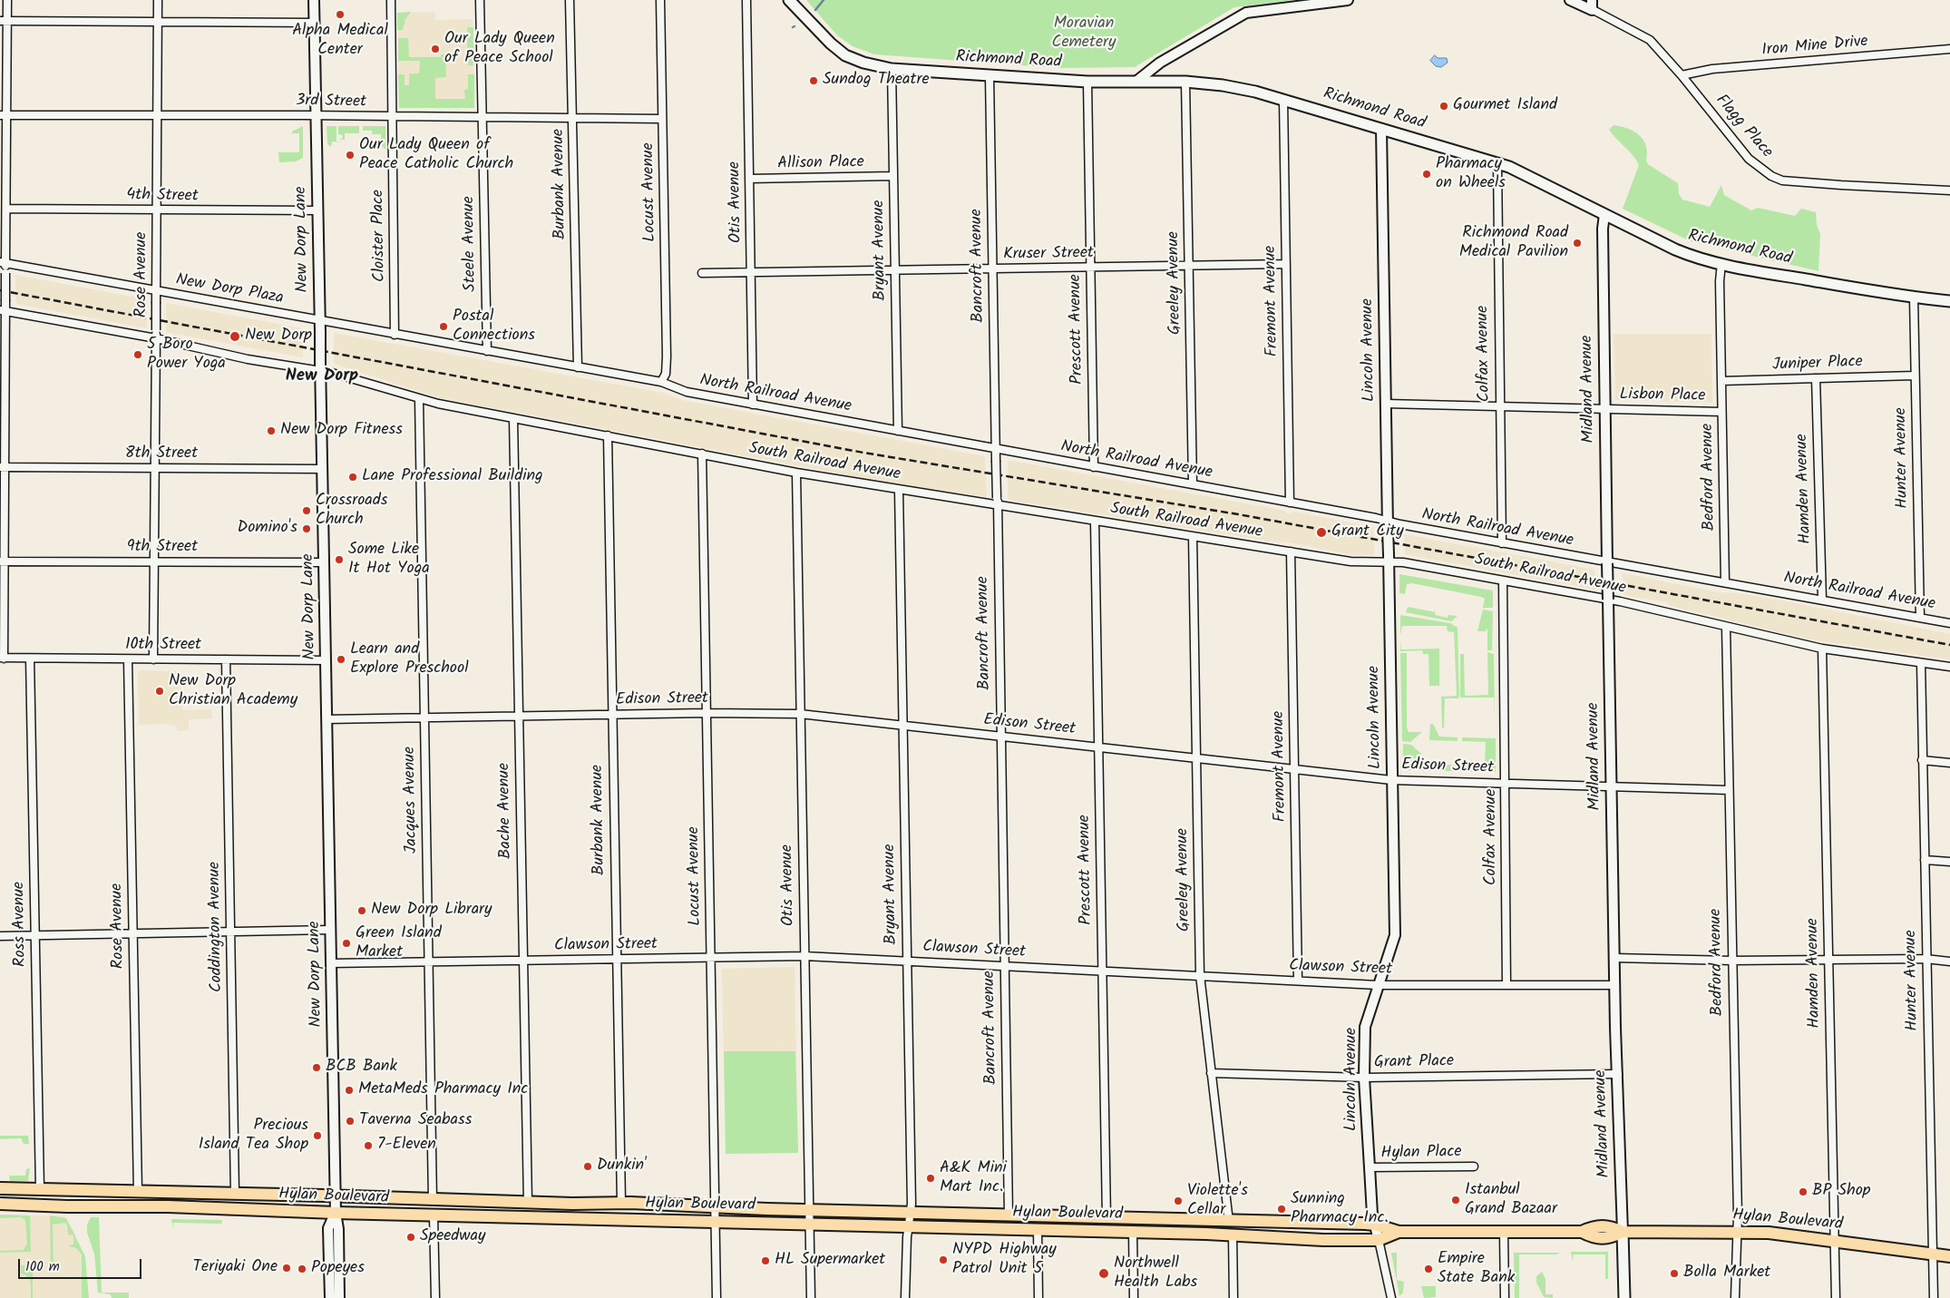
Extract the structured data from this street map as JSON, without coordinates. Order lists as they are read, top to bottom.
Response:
{
  "streets": {
    "main road": ["Richmond Road", "Midland Avenue", "Hylan Boulevard"],
    "street": [
      "Iron Mine Drive",
      "3rd Street",
      "Flagg Place",
      "Allison Place",
      "Burbank Avenue",
      "Locust Avenue",
      "4th Street",
      "Otis Avenue",
      "Cloister Place",
      "New Dorp Lane",
      "Steele Avenue",
      "Bryant Avenue",
      "Kruser Street",
      "Bancroft Avenue",
      "Rose Avenue",
      "Greeley Avenue",
      "New Dorp Plaza",
      "Fremont Avenue",
      "Prescott Avenue",
      "Lincoln Avenue",
      "Colfax Avenue",
      "Juniper Place",
      "North Railroad Avenue",
      "Lisbon Place",
      "8th Street",
      "Hunter Avenue",
      "South Railroad Avenue",
      "Bedford Avenue",
      "Hamden Avenue",
      "9th Street",
      "10th Street",
      "Edison Street",
      "Jacques Avenue",
      "Bache Avenue",
      "Ross Avenue",
      "Coddington Avenue",
      "Clawson Street",
      "Grant Place",
      "Hylan Place"
    ]
  },
  "crossings": [
    ["Iron Mine Drive", "Flagg Place"],
    ["Richmond Road", "Bryant Avenue"],
    ["Richmond Road", "Bancroft Avenue"],
    ["Richmond Road", "Greeley Avenue"],
    ["Richmond Road", "Fremont Avenue"],
    ["Richmond Road", "Prescott Avenue"],
    ["Richmond Road", "Lincoln Avenue"],
    ["Richmond Road", "Colfax Avenue"],
    ["Richmond Road", "Midland Avenue"],
    ["Richmond Road", "Hunter Avenue"],
    ["Richmond Road", "Bedford Avenue"],
    ["3rd Street", "Burbank Avenue"],
    ["3rd Street", "Locust Avenue"],
    ["3rd Street", "Cloister Place"],
    ["3rd Street", "New Dorp Lane"],
    ["3rd Street", "Steele Avenue"],
    ["3rd Street", "Rose Avenue"],
    ["Allison Place", "Otis Avenue"],
    ["Allison Place", "Bryant Avenue"],
    ["Burbank Avenue", "North Railroad Avenue"],
    ["Burbank Avenue", "South Railroad Avenue"],
    ["Burbank Avenue", "Edison Street"],
    ["Burbank Avenue", "Clawson Street"],
    ["Burbank Avenue", "Hylan Boulevard"],
    ["Locust Avenue", "North Railroad Avenue"],
    ["Locust Avenue", "South Railroad Avenue"],
    ["Locust Avenue", "Edison Street"],
    ["Locust Avenue", "Clawson Street"],
    ["Locust Avenue", "Hylan Boulevard"],
    ["4th Street", "New Dorp Lane"],
    ["4th Street", "Rose Avenue"],
    ["Otis Avenue", "Kruser Street"],
    ["Otis Avenue", "North Railroad Avenue"],
    ["Otis Avenue", "South Railroad Avenue"],
    ["Otis Avenue", "Edison Street"],
    ["Otis Avenue", "Clawson Street"],
    ["Otis Avenue", "Hylan Boulevard"],
    ["Cloister Place", "North Railroad Avenue"],
    ["New Dorp Lane", "New Dorp Plaza"],
    ["New Dorp Lane", "North Railroad Avenue"],
    ["New Dorp Lane", "8th Street"],
    ["New Dorp Lane", "9th Street"],
    ["New Dorp Lane", "10th Street"],
    ["New Dorp Lane", "Edison Street"],
    ["New Dorp Lane", "Clawson Street"],
    ["New Dorp Lane", "Hylan Boulevard"],
    ["Steele Avenue", "North Railroad Avenue"],
    ["Bryant Avenue", "Kruser Street"],
    ["Bryant Avenue", "North Railroad Avenue"],
    ["Bryant Avenue", "South Railroad Avenue"],
    ["Bryant Avenue", "Edison Street"],
    ["Bryant Avenue", "Clawson Street"],
    ["Bryant Avenue", "Hylan Boulevard"],
    ["Kruser Street", "Bancroft Avenue"],
    ["Kruser Street", "Greeley Avenue"],
    ["Kruser Street", "Fremont Avenue"],
    ["Kruser Street", "Prescott Avenue"],
    ["Bancroft Avenue", "North Railroad Avenue"],
    ["Bancroft Avenue", "South Railroad Avenue"],
    ["Bancroft Avenue", "Edison Street"],
    ["Bancroft Avenue", "Clawson Street"],
    ["Bancroft Avenue", "Hylan Boulevard"],
    ["Rose Avenue", "New Dorp Plaza"],
    ["Rose Avenue", "8th Street"],
    ["Rose Avenue", "9th Street"],
    ["Rose Avenue", "10th Street"],
    ["Rose Avenue", "Hylan Boulevard"],
    ["Greeley Avenue", "North Railroad Avenue"],
    ["Greeley Avenue", "South Railroad Avenue"],
    ["Greeley Avenue", "Edison Street"],
    ["Greeley Avenue", "Clawson Street"],
    ["Greeley Avenue", "Grant Place"],
    ["Greeley Avenue", "Hylan Boulevard"],
    ["New Dorp Plaza", "North Railroad Avenue"],
    ["Fremont Avenue", "North Railroad Avenue"],
    ["Fremont Avenue", "South Railroad Avenue"],
    ["Fremont Avenue", "Edison Street"],
    ["Fremont Avenue", "Clawson Street"],
    ["Prescott Avenue", "North Railroad Avenue"],
    ["Prescott Avenue", "South Railroad Avenue"],
    ["Prescott Avenue", "Edison Street"],
    ["Prescott Avenue", "Clawson Street"],
    ["Prescott Avenue", "Hylan Boulevard"],
    ["Lincoln Avenue", "North Railroad Avenue"],
    ["Lincoln Avenue", "Lisbon Place"],
    ["Lincoln Avenue", "South Railroad Avenue"],
    ["Lincoln Avenue", "Edison Street"],
    ["Lincoln Avenue", "Clawson Street"],
    ["Lincoln Avenue", "Grant Place"],
    ["Lincoln Avenue", "Hylan Place"],
    ["Lincoln Avenue", "Hylan Boulevard"],
    ["Colfax Avenue", "North Railroad Avenue"],
    ["Colfax Avenue", "Lisbon Place"],
    ["Colfax Avenue", "South Railroad Avenue"],
    ["Colfax Avenue", "Edison Street"],
    ["Colfax Avenue", "Clawson Street"],
    ["Juniper Place", "Hunter Avenue"],
    ["Juniper Place", "Bedford Avenue"],
    ["Juniper Place", "Hamden Avenue"],
    ["Midland Avenue", "North Railroad Avenue"],
    ["Midland Avenue", "Lisbon Place"],
    ["Midland Avenue", "South Railroad Avenue"],
    ["Midland Avenue", "Edison Street"],
    ["Midland Avenue", "Clawson Street"],
    ["Midland Avenue", "Grant Place"],
    ["Midland Avenue", "Hylan Boulevard"],
    ["North Railroad Avenue", "Hunter Avenue"],
    ["North Railroad Avenue", "Bedford Avenue"],
    ["North Railroad Avenue", "Hamden Avenue"],
    ["Lisbon Place", "Bedford Avenue"],
    ["Hunter Avenue", "South Railroad Avenue"],
    ["Hunter Avenue", "Hylan Boulevard"],
    ["South Railroad Avenue", "Bedford Avenue"],
    ["South Railroad Avenue", "Hamden Avenue"],
    ["South Railroad Avenue", "Jacques Avenue"],
    ["South Railroad Avenue", "Bache Avenue"],
    ["Bedford Avenue", "Edison Street"],
    ["Bedford Avenue", "Hylan Boulevard"],
    ["Hamden Avenue", "Hylan Boulevard"],
    ["10th Street", "Ross Avenue"],
    ["10th Street", "Coddington Avenue"],
    ["Edison Street", "Jacques Avenue"],
    ["Edison Street", "Bache Avenue"],
    ["Jacques Avenue", "Clawson Street"],
    ["Jacques Avenue", "Hylan Boulevard"],
    ["Bache Avenue", "Clawson Street"],
    ["Bache Avenue", "Hylan Boulevard"],
    ["Ross Avenue", "Hylan Boulevard"],
    ["Coddington Avenue", "Hylan Boulevard"]
  ],
  "districts": ["New Dorp"],
  "parks": ["Moravian Cemetery"],
  "places": [
    "Alpha Medical Center",
    "Our Lady Queen of Peace School",
    "Sundog Theatre",
    "Gourmet Island",
    "Our Lady Queen of Peace Catholic Church",
    "Pharmacy on Wheels",
    "Richmond Road Medical Pavilion",
    "Postal Connections",
    "New Dorp",
    "5 Boro Power Yoga",
    "New Dorp Fitness",
    "Lane Professional Building",
    "Crossroads Church",
    "Domino's",
    "Grant City",
    "Some Like It Hot Yoga",
    "Learn and Explore Preschool",
    "New Dorp Christian Academy",
    "New Dorp Library",
    "Green Island Market",
    "BCB Bank",
    "MetaMeds Pharmacy Inc",
    "Taverna Seabass",
    "Precious Island Tea Shop",
    "7-Eleven",
    "Dunkin'",
    "A&K Mini Mart Inc.",
    "BP Shop",
    "Istanbul Grand Bazaar",
    "Violette's Cellar",
    "Sunning Pharmacy Inc.",
    "Speedway",
    "NYPD Highway Patrol Unit 5",
    "HL Supermarket",
    "Teriyaki One",
    "Popeyes",
    "Empire State Bank",
    "Northwell Health Labs",
    "Bolla Market"
  ],
  "scale_bar": "100 m"
}
